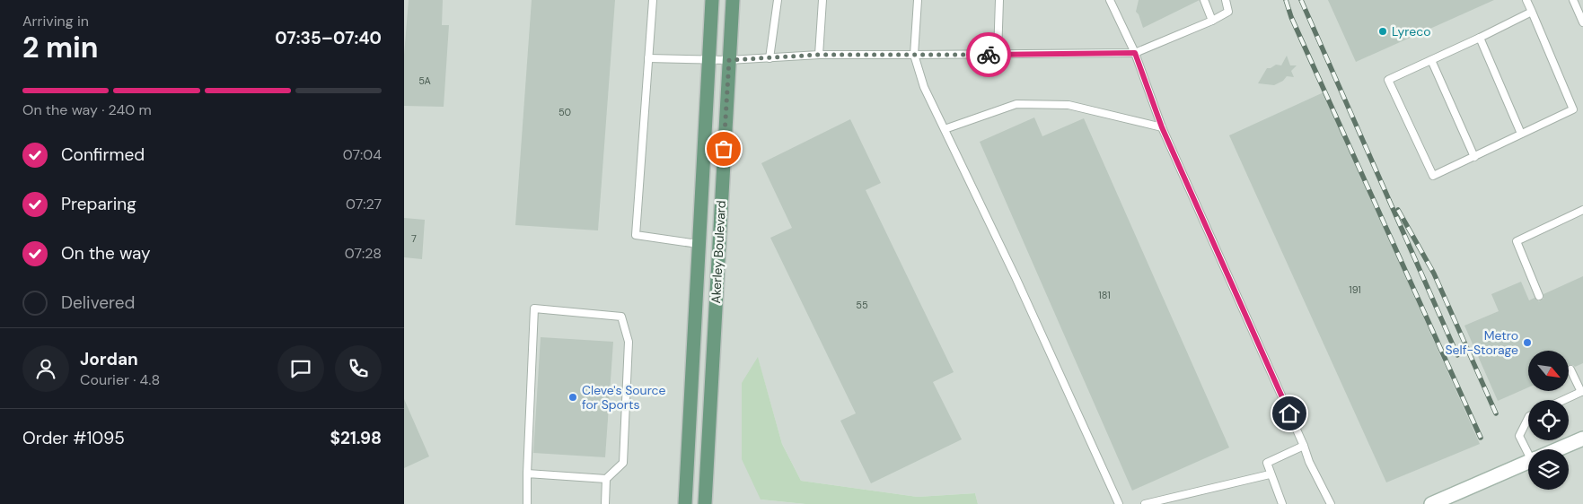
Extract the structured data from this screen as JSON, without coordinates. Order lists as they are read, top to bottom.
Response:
{
  "streets": {
    "main road": ["Akerley Boulevard"]
  },
  "places": ["Lyreco", "Metro Self-Storage", "Cleve's Source for Sports"],
  "house_numbers": [
    "5A",
    "50",
    "7",
    "191",
    "181",
    "55"
  ],
  "north": "bottom right",
  "page": {
    "heading": ["2 min", "Arriving in", "07:35–07:40"],
    "panel": [
      "Jordan",
      "Courier · 4.8",
      "Order #1095",
      "$21.98"
    ],
    "bar": "On the way · 240 m",
    "list": [
      ["Confirmed", "07:04"],
      ["Preparing", "07:27"],
      ["On the way", "07:28"],
      "Delivered"
    ]
  }
}
